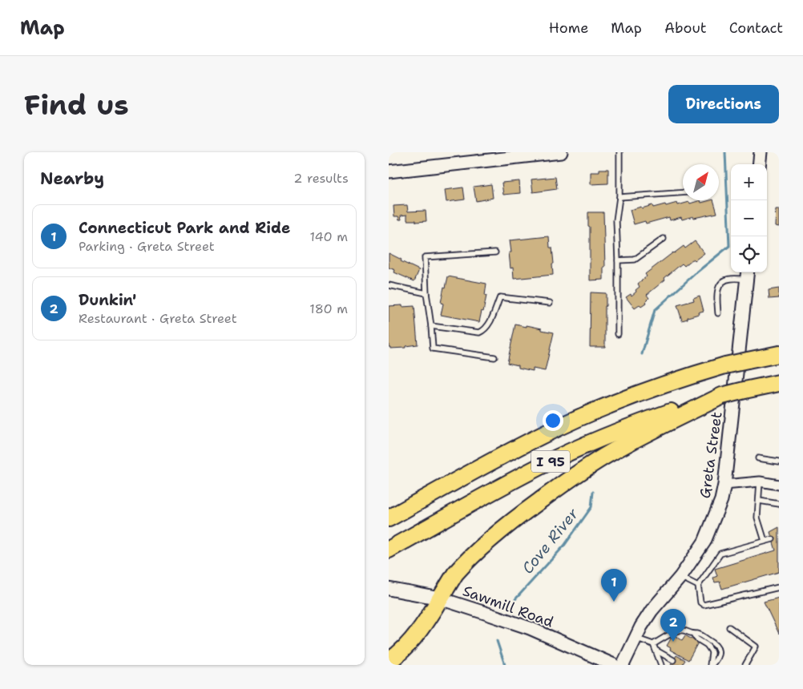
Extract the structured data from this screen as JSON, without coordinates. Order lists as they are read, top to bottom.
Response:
{
  "streets": {
    "highway": ["I 95"],
    "street": ["Greta Street", "Sawmill Road"]
  },
  "water": ["Cove River"],
  "north": "top right",
  "page": {
    "header": "Map",
    "nav": [
      "Home",
      "Map",
      "About",
      "Contact"
    ],
    "buttons": "Directions",
    "title": "Find us",
    "heading": ["Nearby", "2 results"],
    "map_buttons": ["+", "−"],
    "list": [
      {
        "mark": "1",
        "name": "Connecticut Park and Ride",
        "note": "Parking · Greta Street",
        "value": "140 m"
      },
      {
        "mark": "2",
        "name": "Dunkin'",
        "note": "Restaurant · Greta Street",
        "value": "180 m"
      }
    ],
    "pins": ["1", "2"]
  }
}
